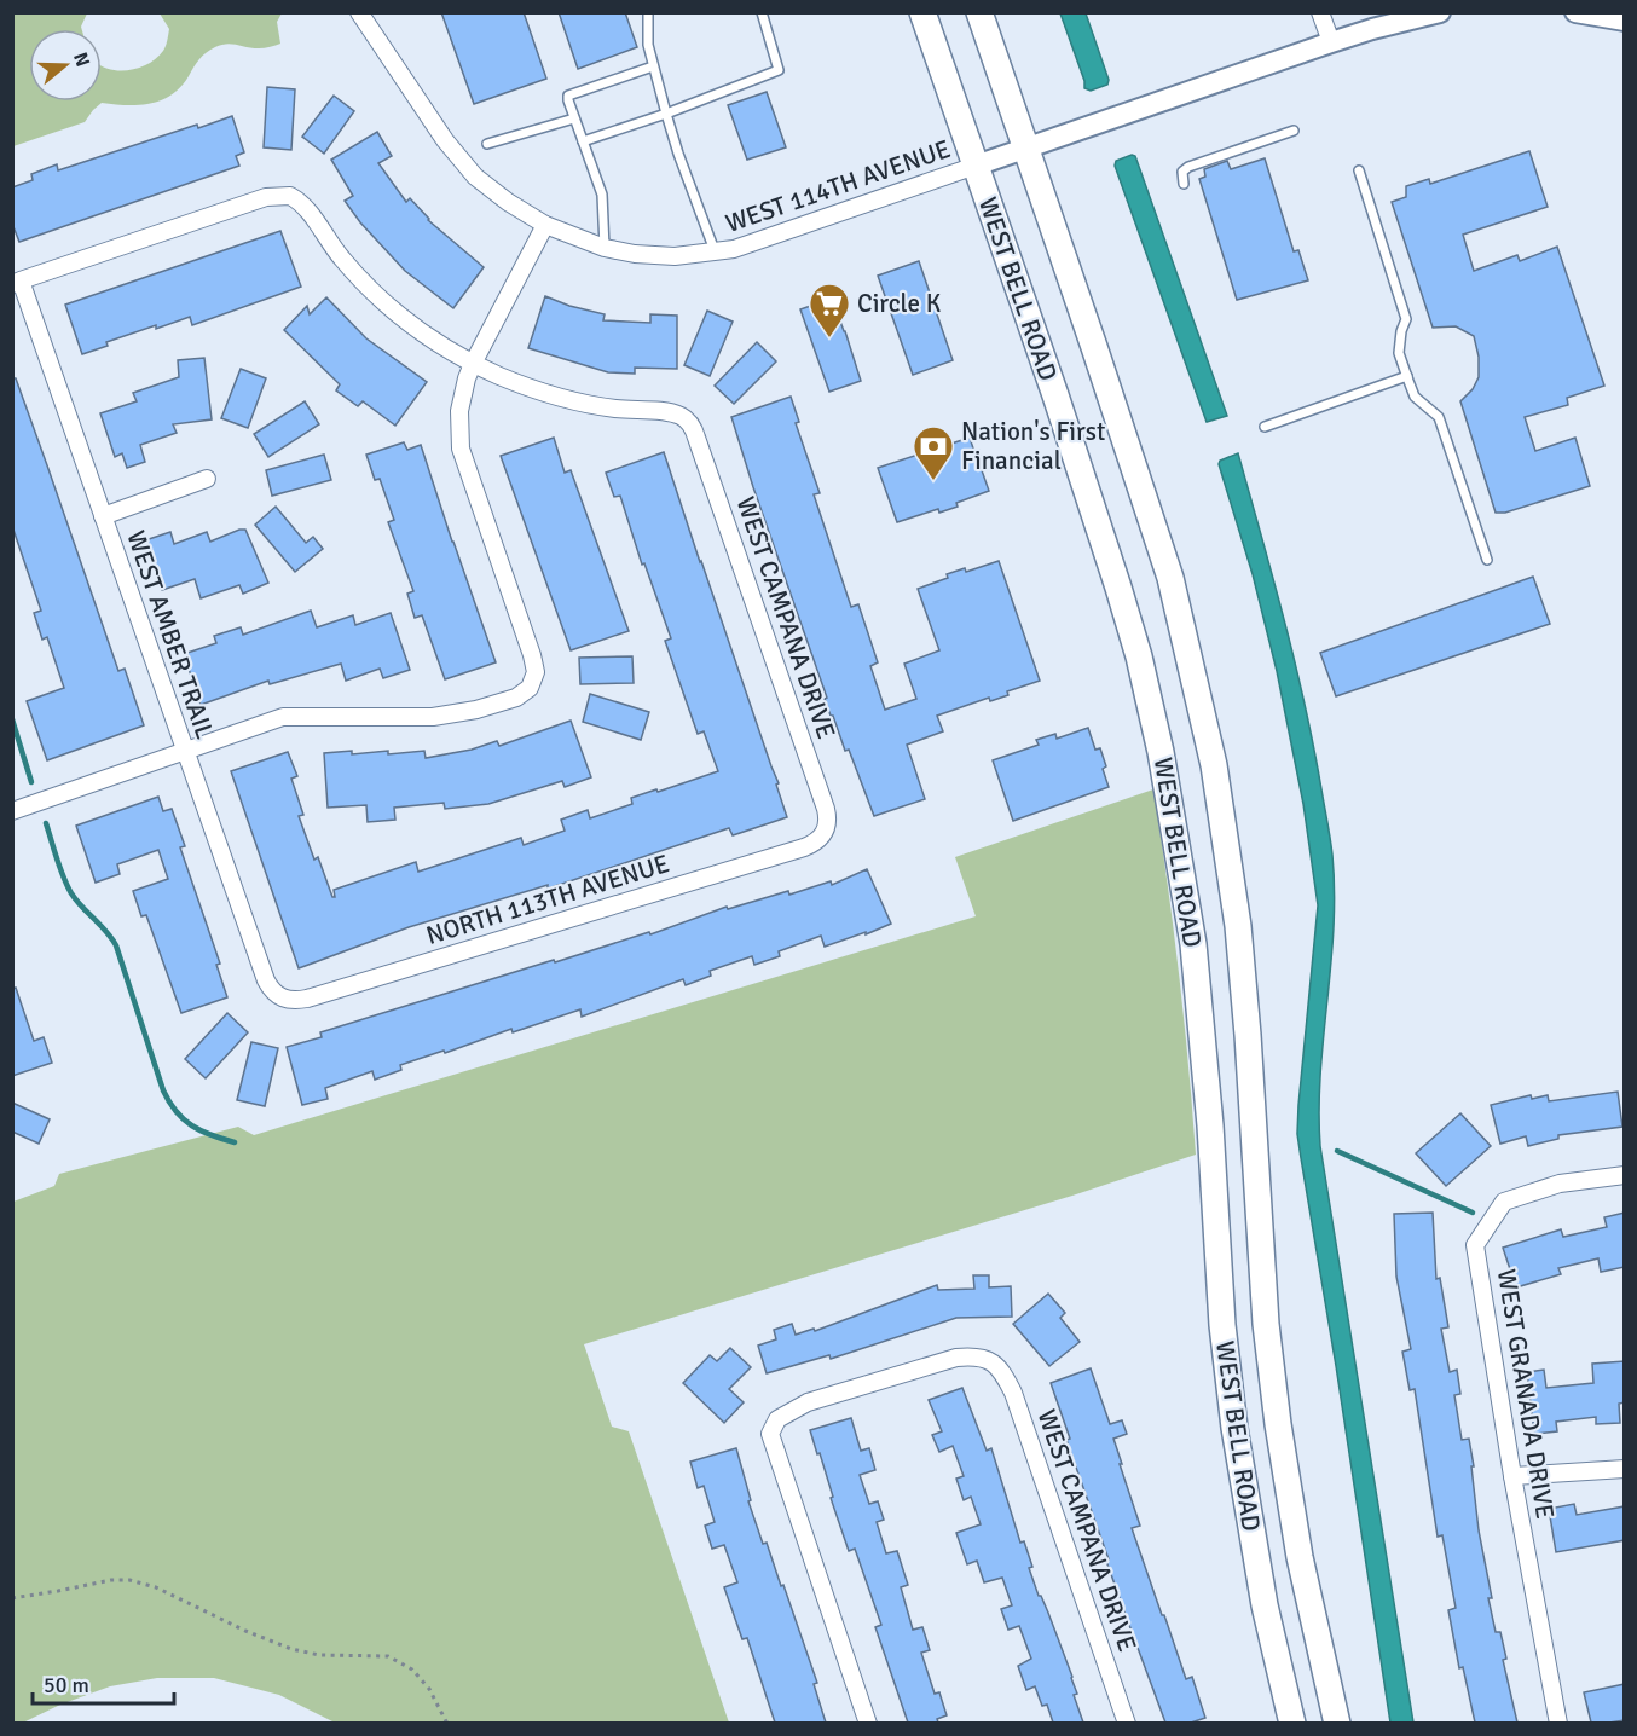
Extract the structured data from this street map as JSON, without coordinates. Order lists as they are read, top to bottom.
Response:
{
  "streets": {
    "main road": ["WEST BELL ROAD"],
    "street": [
      "WEST 114TH AVENUE",
      "WEST CAMPANA DRIVE",
      "WEST AMBER TRAIL",
      "NORTH 113TH AVENUE",
      "WEST GRANADA DRIVE"
    ]
  },
  "crossings": [
    ["WEST 114TH AVENUE", "WEST BELL ROAD"],
    ["WEST CAMPANA DRIVE", "NORTH 113TH AVENUE"],
    ["WEST AMBER TRAIL", "NORTH 113TH AVENUE"]
  ],
  "places": {
    "supermarket": ["Circle K"],
    "bank": ["Nation's First Financial"]
  },
  "scale_bar": "50 m",
  "north": "right"
}
